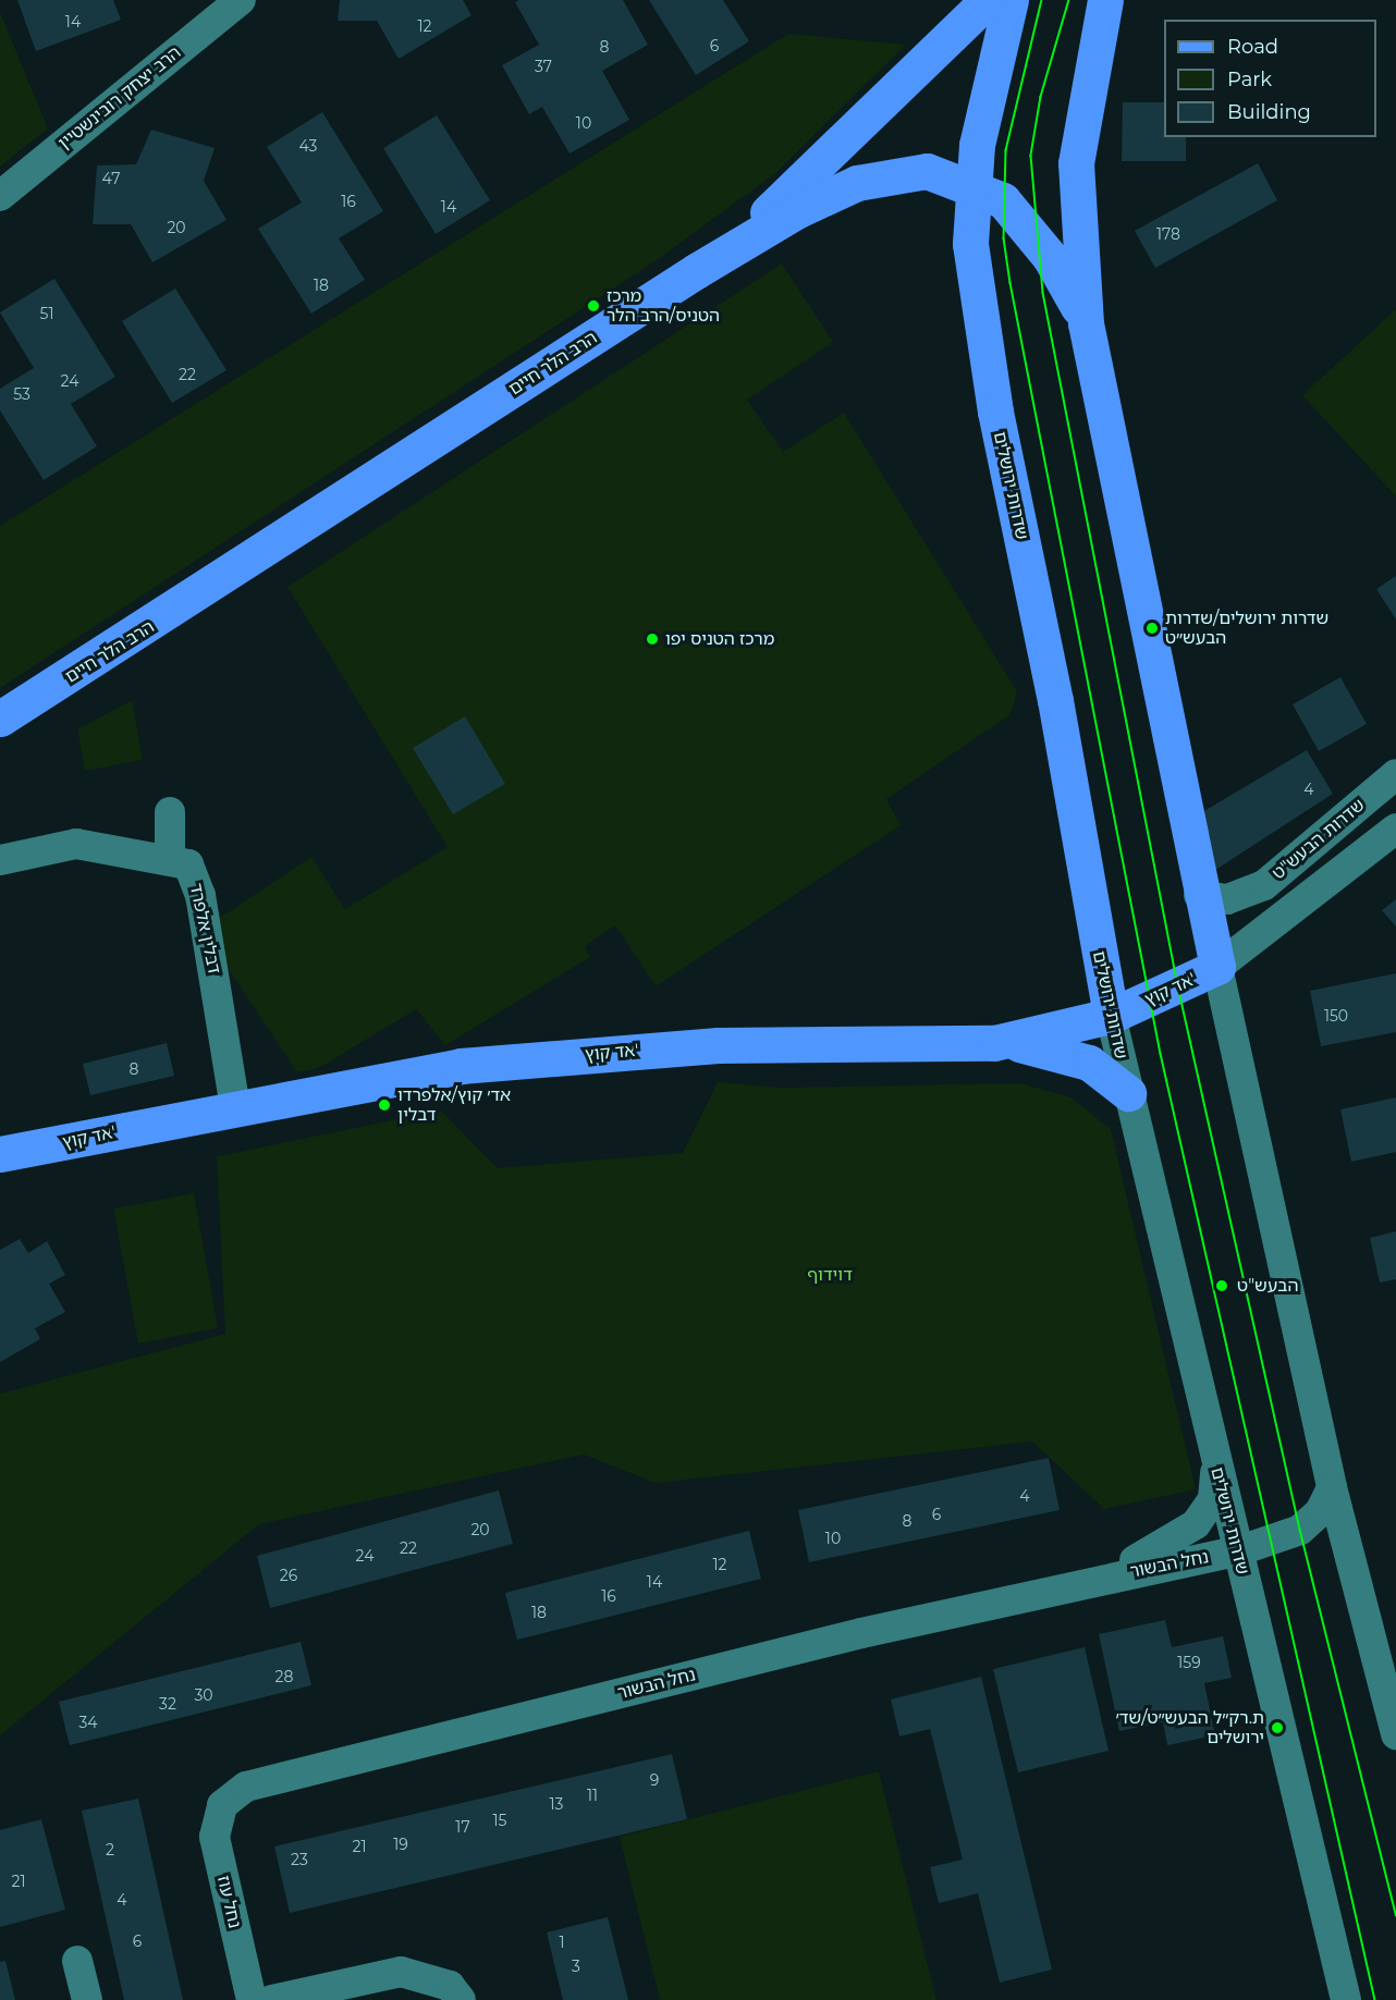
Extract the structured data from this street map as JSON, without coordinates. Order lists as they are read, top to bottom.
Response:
{
  "streets": {
    "main road": ["הרב הלר חיים", "שדרות ירושלים", "אד קוץ'"],
    "street": [
      "הרב יצחק רובינשטיין",
      "שדרות הבעש\"ט",
      "דבלין אלפרד",
      "נחל הבשור",
      "נחל עוז"
    ]
  },
  "crossings": [
    ["הרב הלר חיים", "שדרות ירושלים"],
    ["שדרות ירושלים", "אד קוץ'"],
    ["שדרות ירושלים", "נחל הבשור"],
    ["דבלין אלפרד", "אד קוץ'"],
    ["נחל הבשור", "נחל עוז"]
  ],
  "parks": ["דוידוף"],
  "places": [
    "מרכז הטניס/הרב הלר",
    "שדרות ירושלים/שדרות הבעש״ט",
    "מרכז הטניס יפו",
    "אד׳ קוץ/אלפרדו דבלין",
    "הבעש\"ט",
    "ת.רק״ל הבעש״ט/שד׳ ירושלים"
  ],
  "house_numbers": [
    "14",
    "12",
    "6",
    "8",
    "37",
    "10",
    "43",
    "47",
    "16",
    "14",
    "20",
    "178",
    "18",
    "51",
    "22",
    "24",
    "53",
    "4",
    "150",
    "8",
    "4",
    "6",
    "8",
    "20",
    "10",
    "22",
    "24",
    "12",
    "26",
    "14",
    "16",
    "18",
    "159",
    "28",
    "30",
    "32",
    "34",
    "9",
    "11",
    "13",
    "15",
    "17",
    "19",
    "21",
    "2",
    "23",
    "21",
    "4",
    "6",
    "1",
    "3"
  ],
  "legend": ["Road", "Park", "Building"]
}
